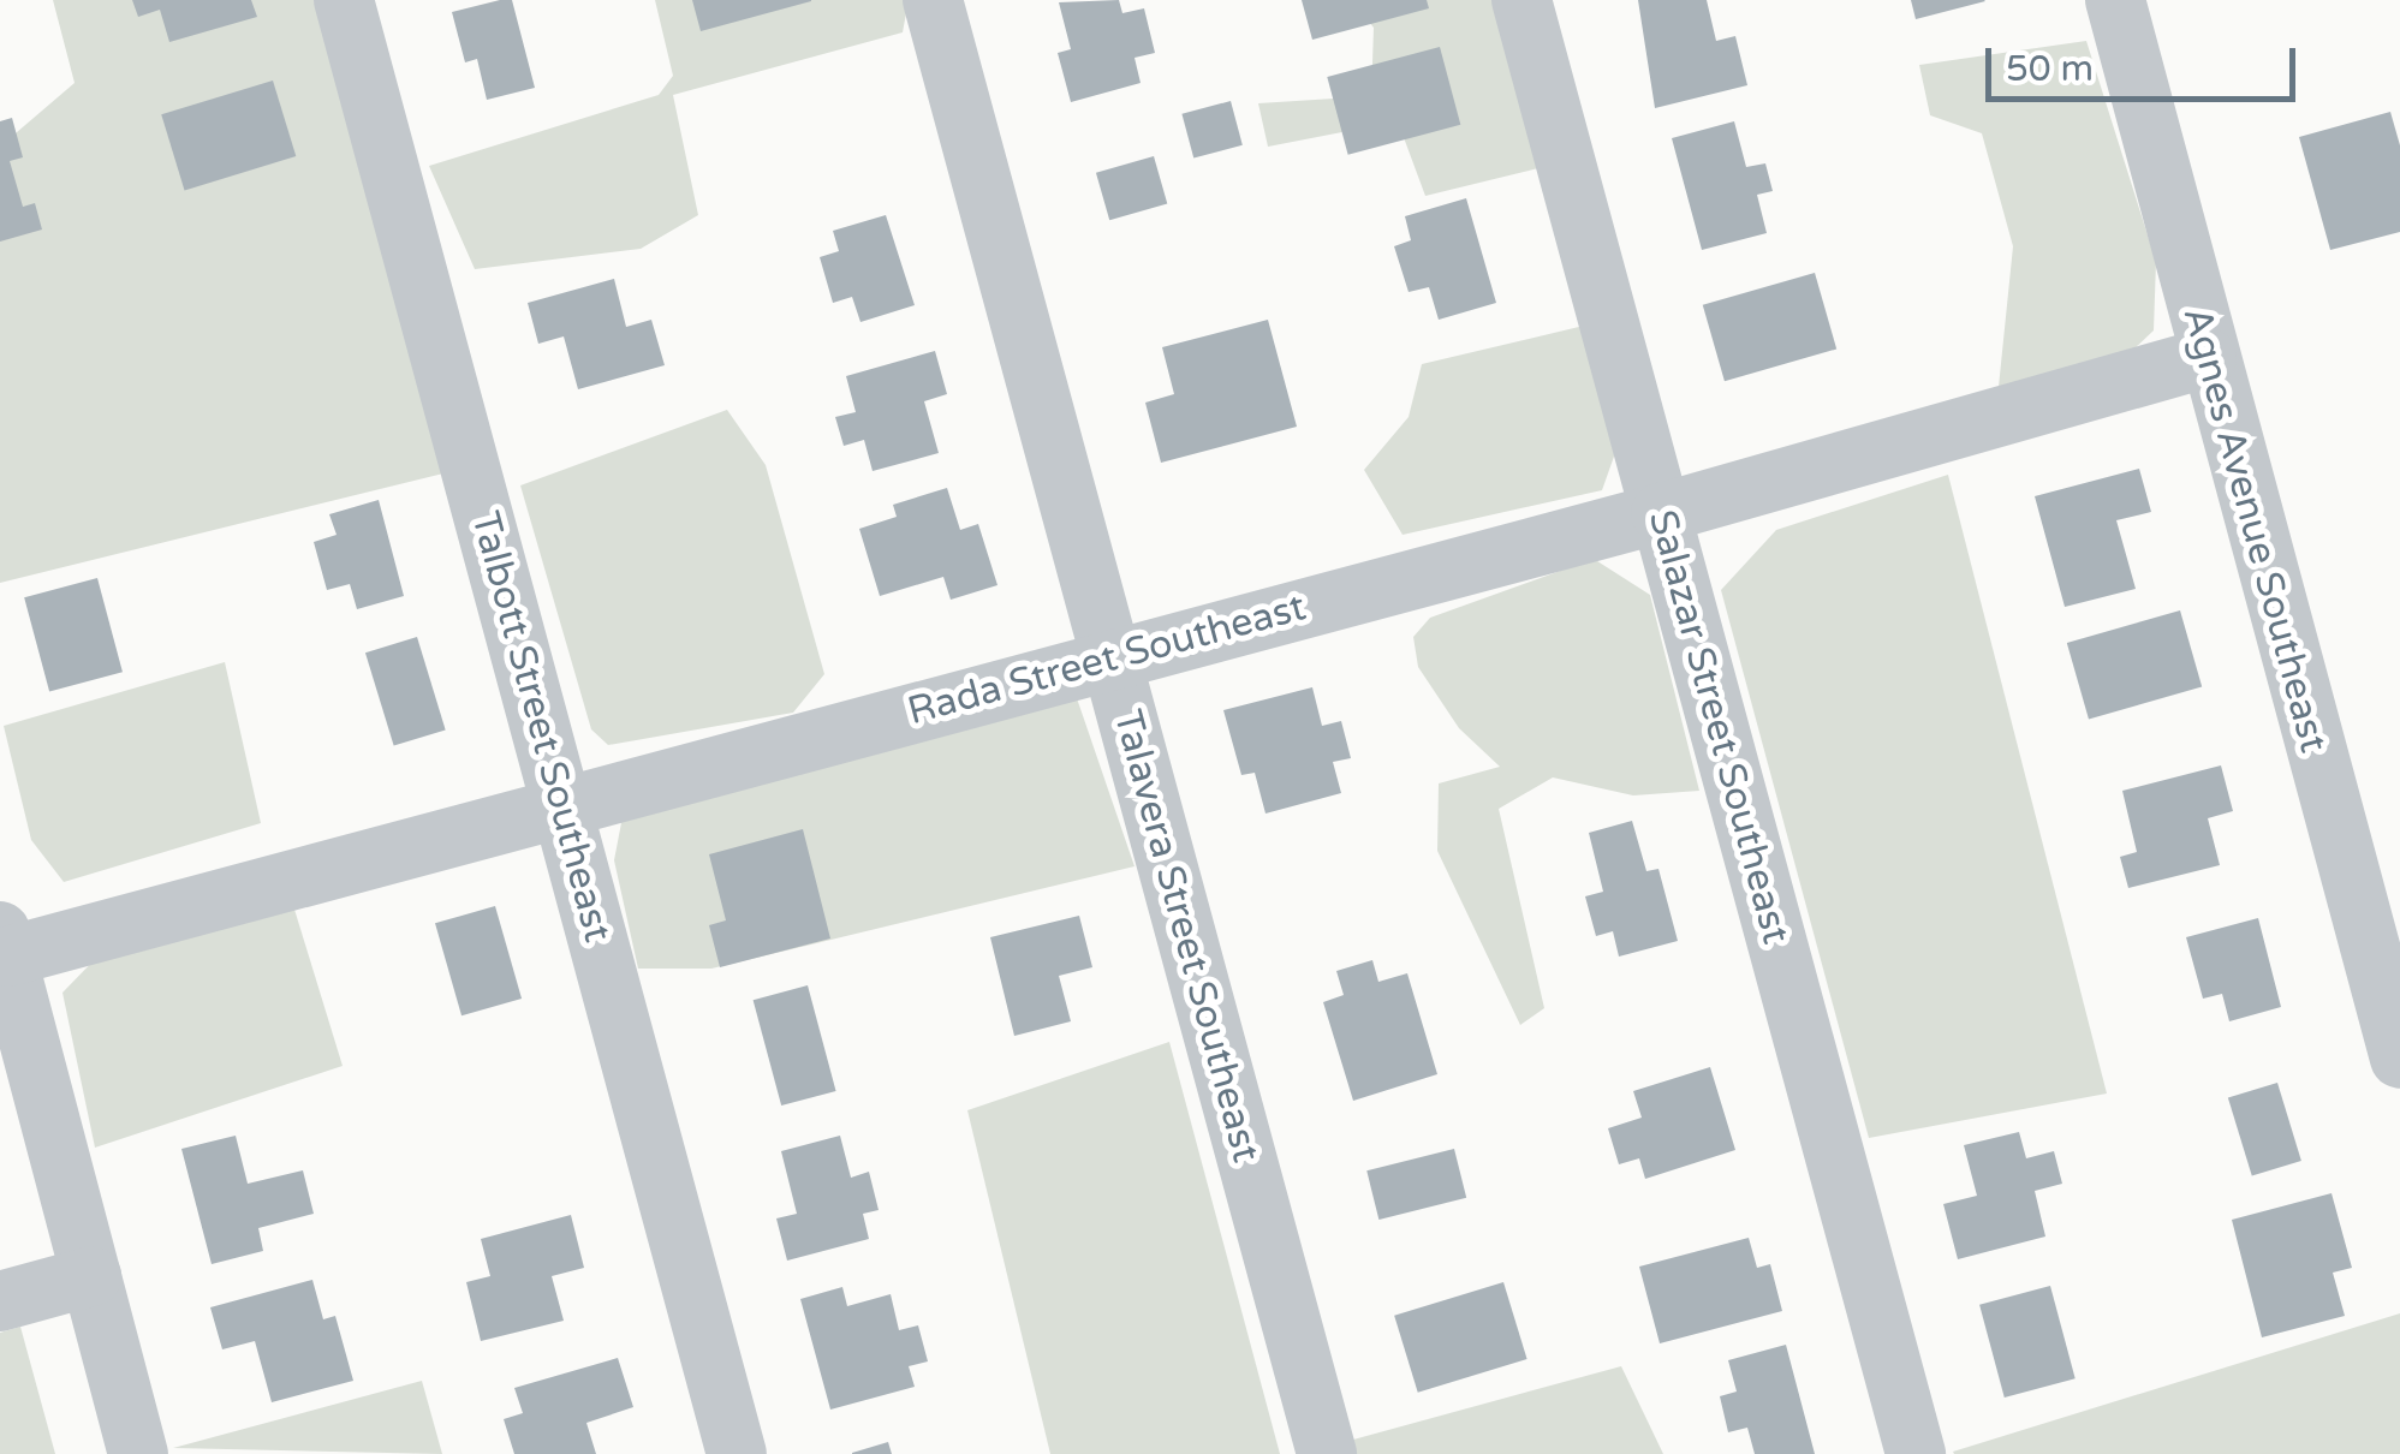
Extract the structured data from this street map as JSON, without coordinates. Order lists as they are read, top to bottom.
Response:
{
  "streets": {
    "street": [
      "Agnes Avenue Southeast",
      "Rada Street Southeast",
      "Talbott Street Southeast",
      "Salazar Street Southeast",
      "Talavera Street Southeast"
    ]
  },
  "crossings": [
    ["Agnes Avenue Southeast", "Rada Street Southeast"],
    ["Rada Street Southeast", "Talbott Street Southeast"],
    ["Rada Street Southeast", "Salazar Street Southeast"],
    ["Rada Street Southeast", "Talavera Street Southeast"]
  ],
  "scale_bar": "50 m"
}
